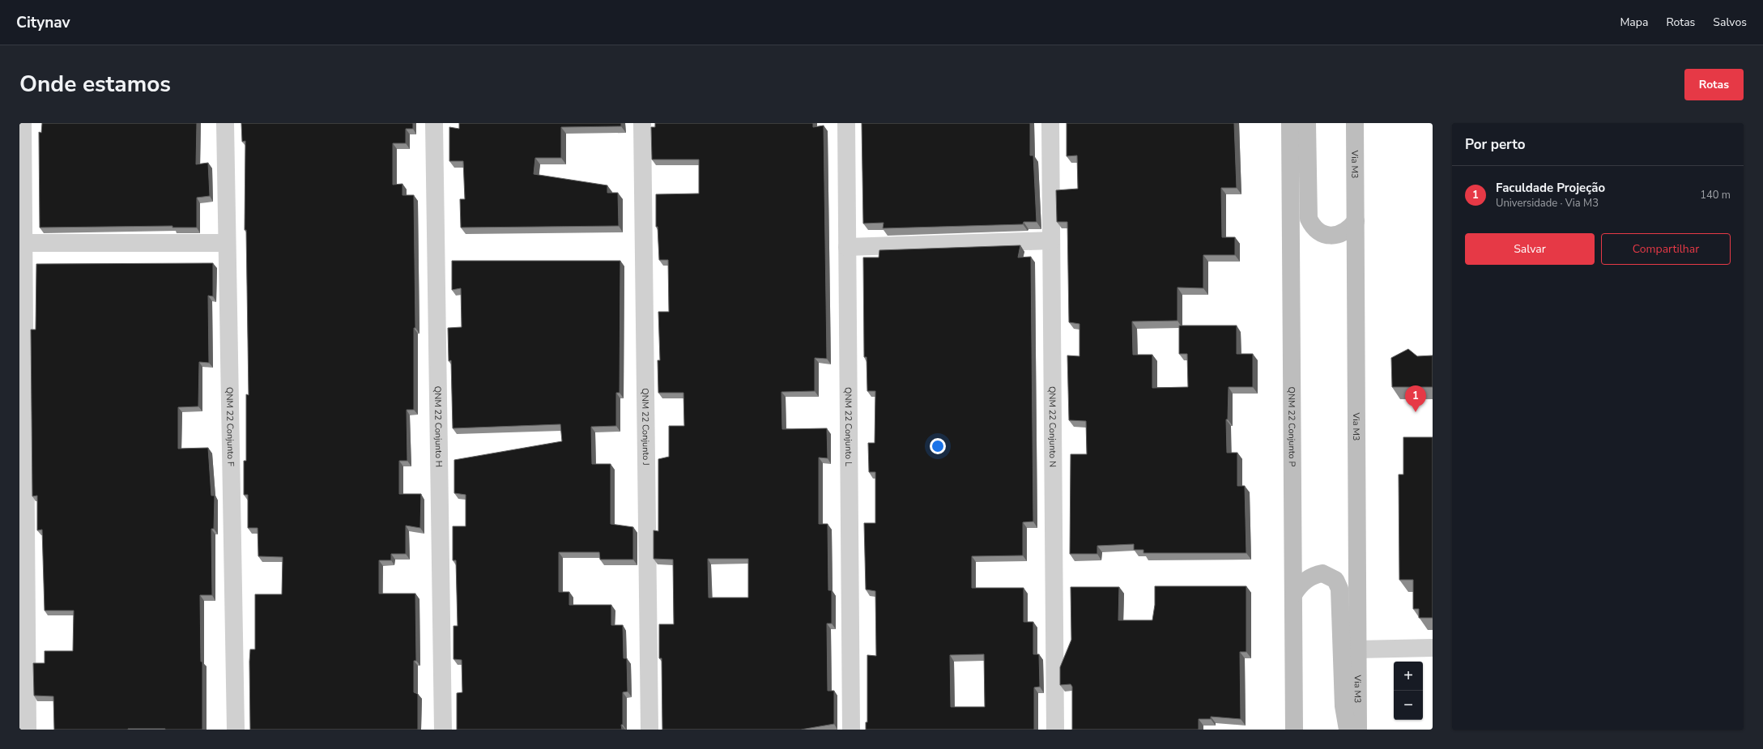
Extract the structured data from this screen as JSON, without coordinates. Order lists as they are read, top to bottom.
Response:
{
  "streets": {
    "main road": ["Via M3", "QNM 22 Conjunto P"],
    "street": [
      "QNM 22 Conjunto F",
      "QNM 22 Conjunto H",
      "QNM 22 Conjunto J",
      "QNM 22 Conjunto L",
      "QNM 22 Conjunto N"
    ]
  },
  "page": {
    "header": "Citynav",
    "nav": ["Mapa", "Rotas", "Salvos"],
    "title": "Onde estamos",
    "buttons": [
      "Rotas",
      ["Salvar", "Compartilhar"]
    ],
    "heading": "Por perto",
    "list": [
      {
        "mark": "1",
        "name": "Faculdade Projeção",
        "note": "Universidade · Via M3",
        "value": "140 m"
      }
    ],
    "pins": "1",
    "map_buttons": ["+", "−"]
  }
}
